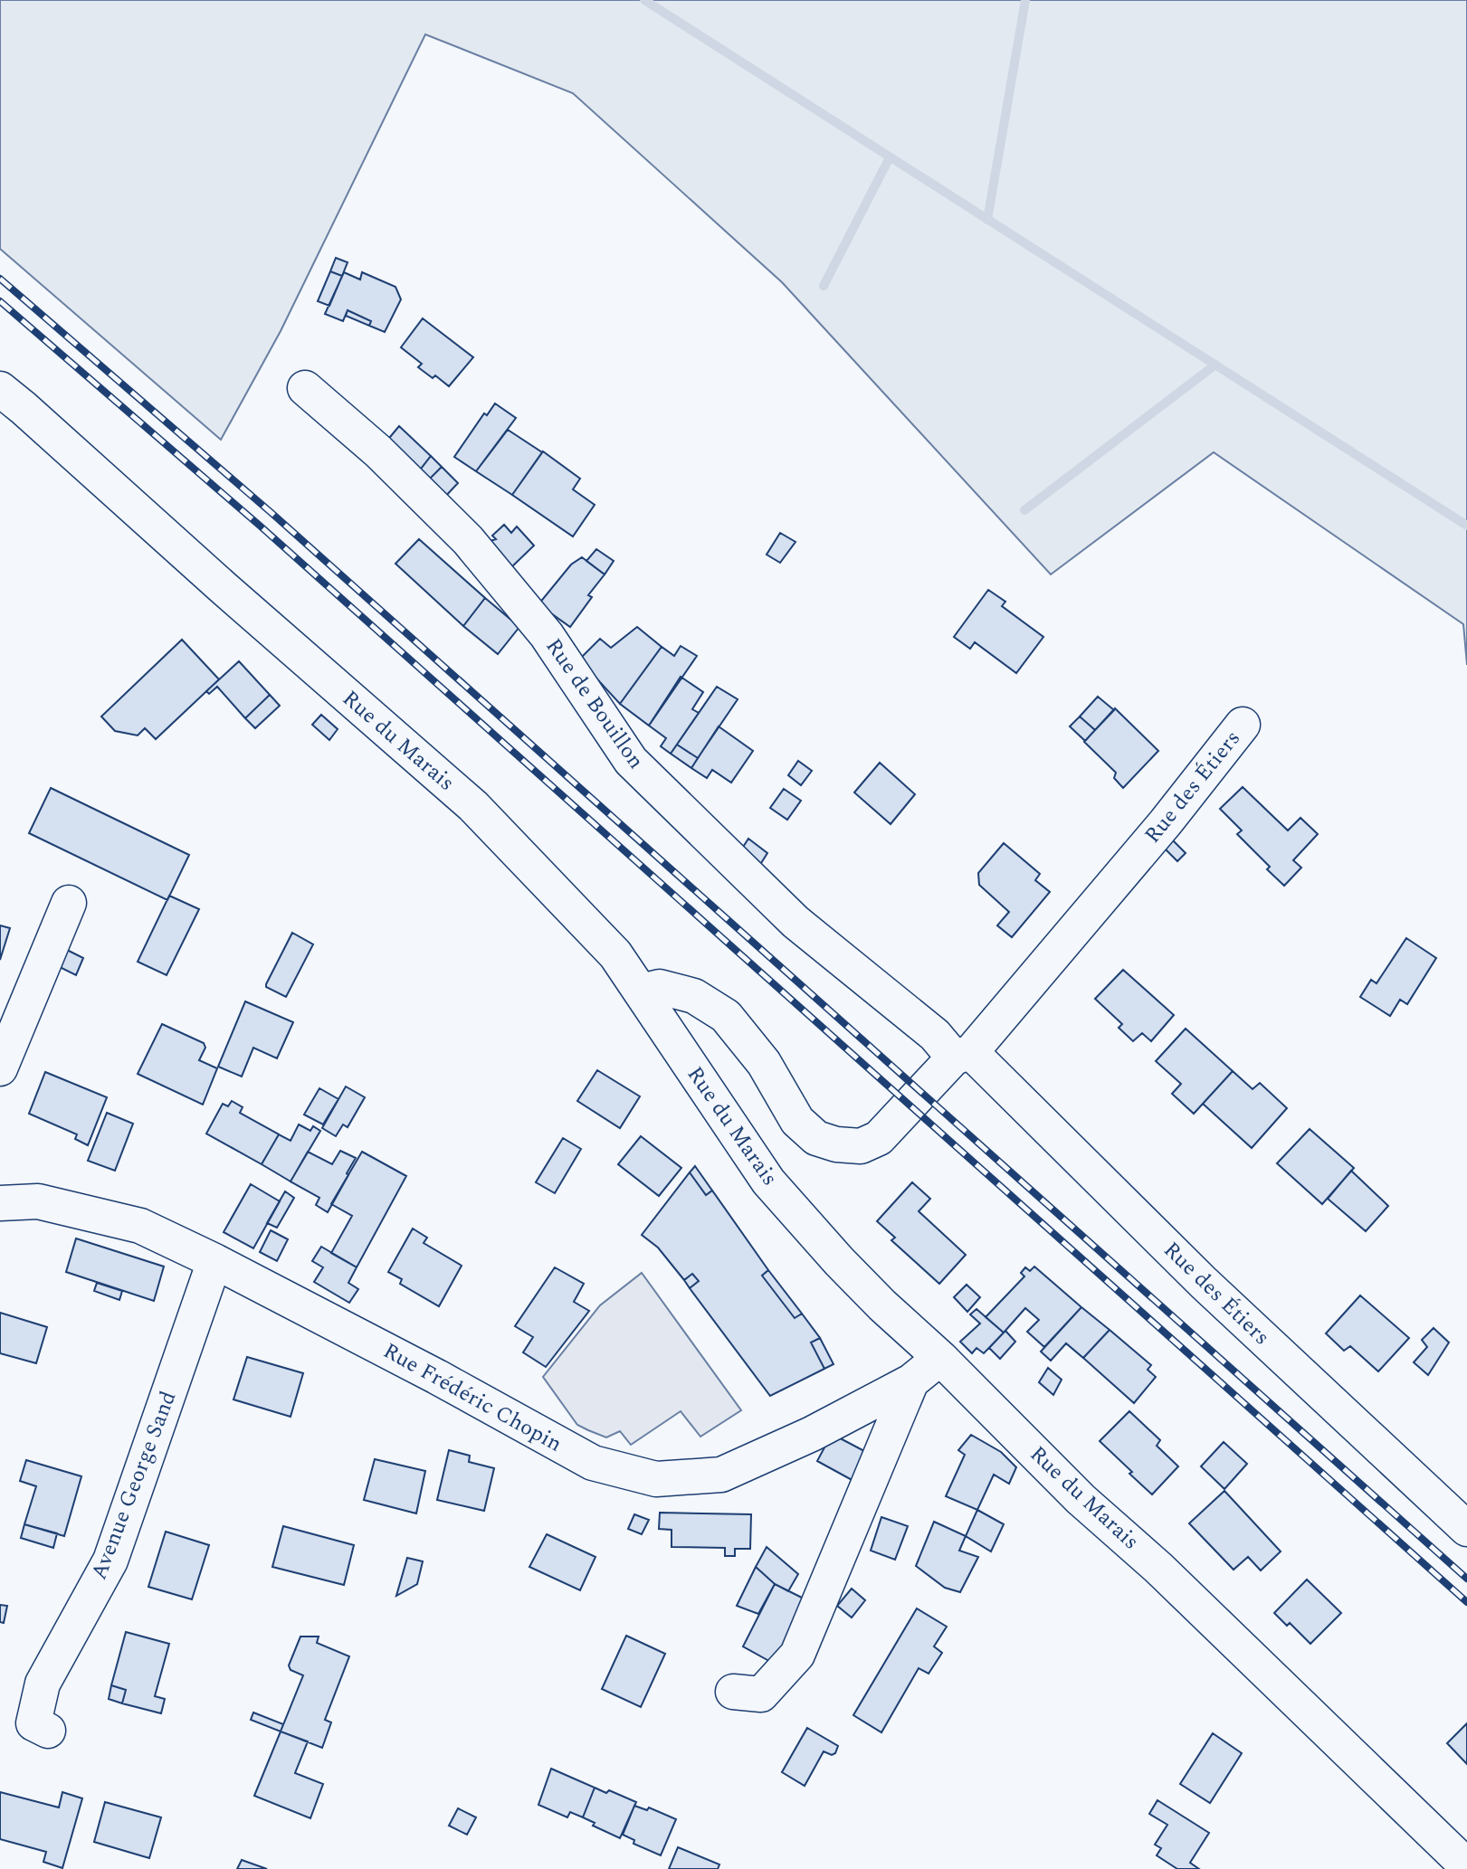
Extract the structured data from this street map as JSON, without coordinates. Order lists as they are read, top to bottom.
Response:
{
  "streets": {
    "street": [
      "Rue de Bouillon",
      "Rue du Marais",
      "Rue des Étiers",
      "Rue Frédéric Chopin",
      "Avenue George Sand"
    ]
  },
  "crossings": [
    ["Rue de Bouillon", "Rue des Étiers"],
    ["Rue du Marais", "Rue des Étiers"],
    ["Rue du Marais", "Rue Frédéric Chopin"],
    ["Rue Frédéric Chopin", "Avenue George Sand"]
  ]
}
